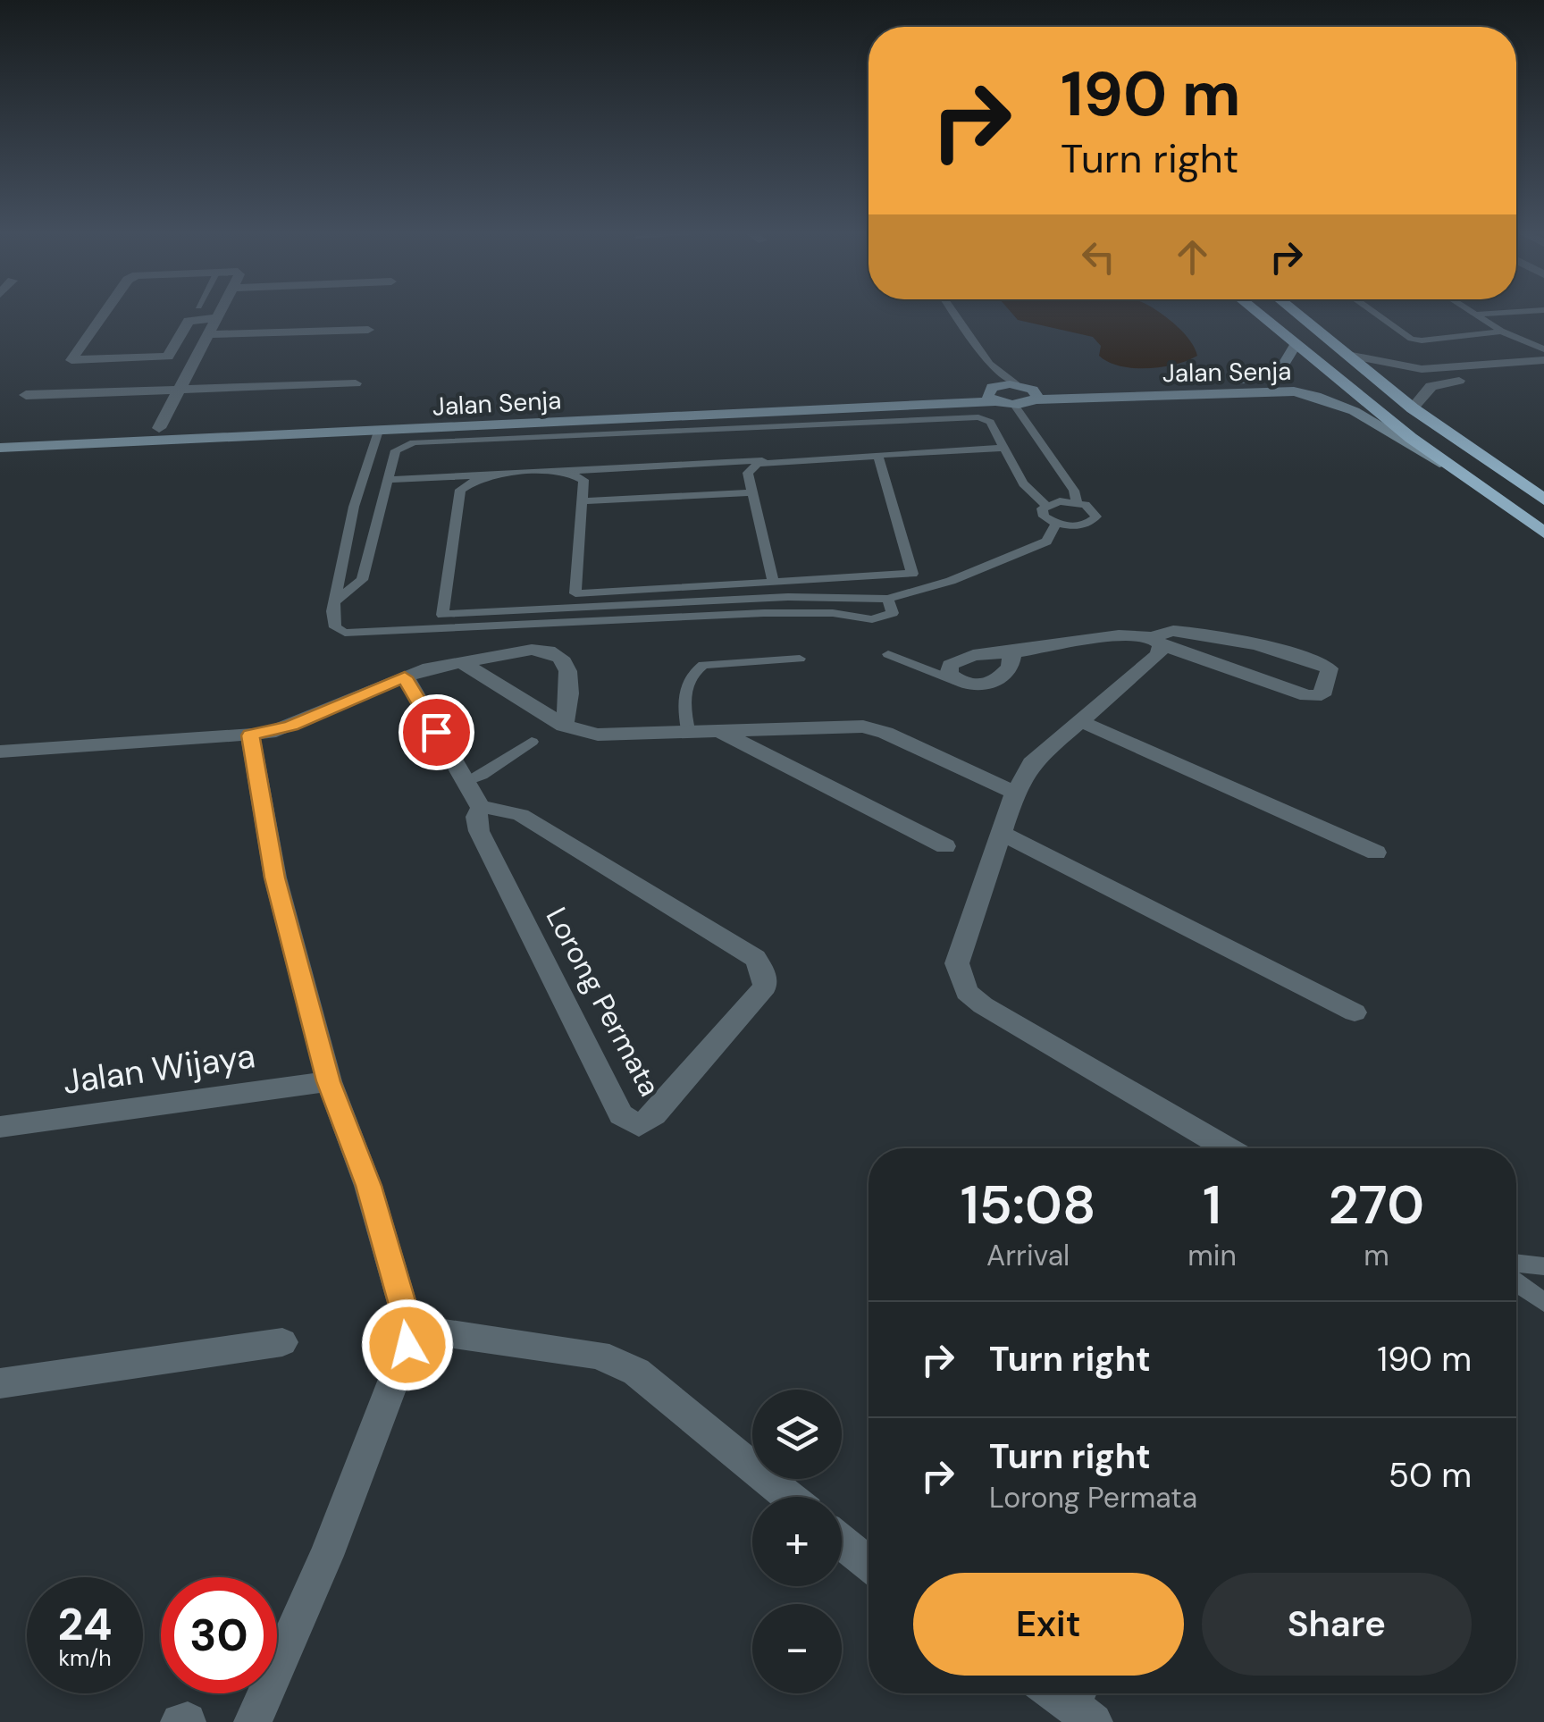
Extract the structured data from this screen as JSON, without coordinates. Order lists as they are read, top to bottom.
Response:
{
  "streets": {
    "main road": ["Jalan Senja"],
    "street": ["Lorong Permata", "Jalan Wijaya"]
  },
  "page": {
    "turn": ["190 m", "Turn right"],
    "eta": [
      "15:08",
      "Arrival",
      "1",
      "min",
      "270",
      "m"
    ],
    "list": [
      {
        "name": "Turn right",
        "value": "190 m"
      },
      {
        "name": "Turn right",
        "note": "Lorong Permata",
        "value": "50 m"
      }
    ],
    "map_buttons": ["+", "−"],
    "buttons": ["Exit", "Share"],
    "speed": "24 km/h",
    "limit": "30"
  }
}
